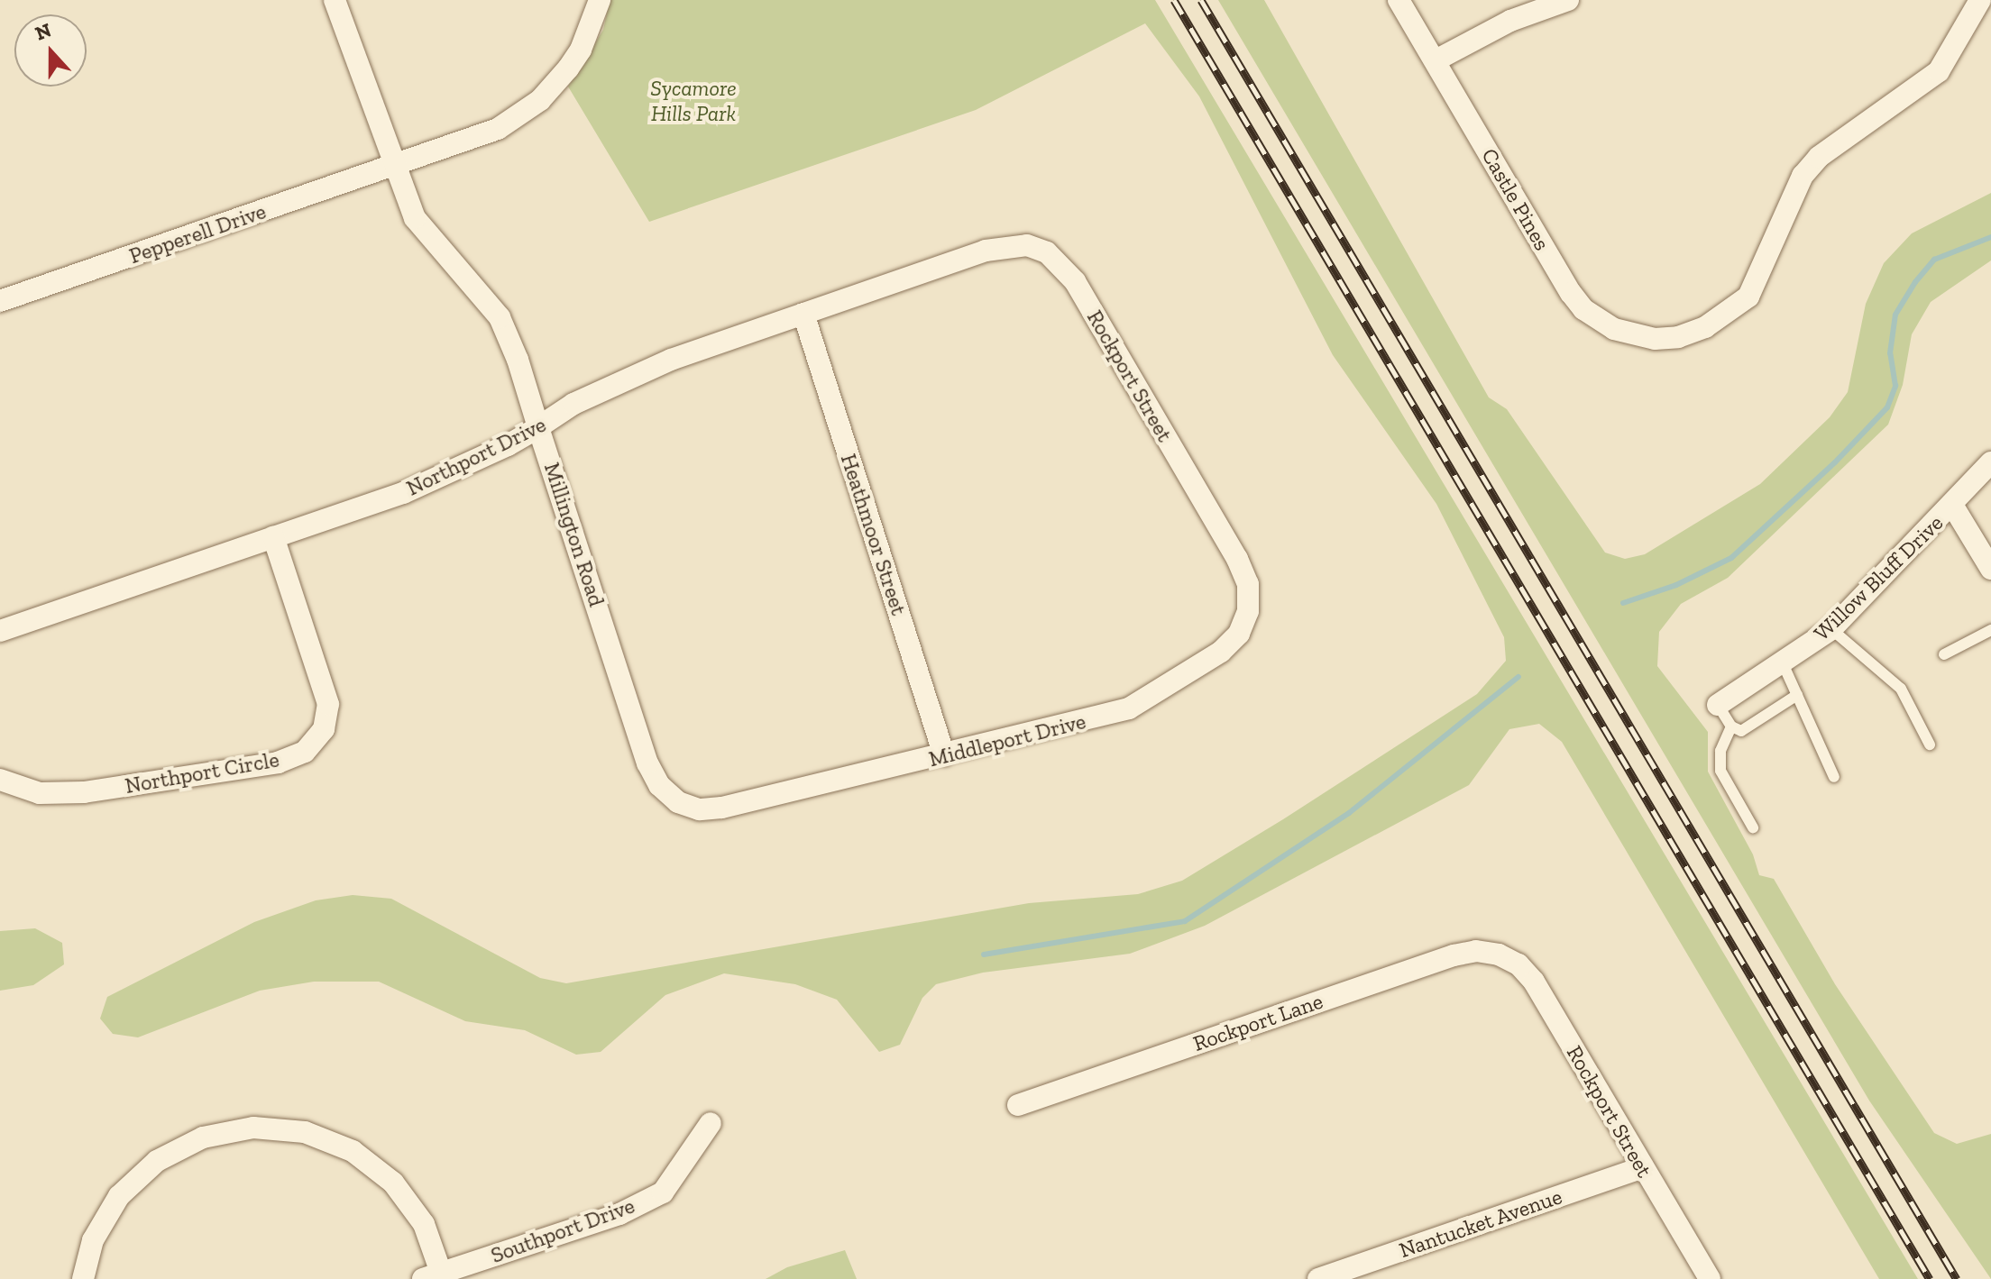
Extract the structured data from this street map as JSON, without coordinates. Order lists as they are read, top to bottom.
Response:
{
  "streets": {
    "street": [
      "Castle Pines",
      "Pepperell Drive",
      "Rockport Street",
      "Northport Drive",
      "Millington Road",
      "Heathmoor Street",
      "Willow Bluff Drive",
      "Middleport Drive",
      "Northport Circle",
      "Rockport Lane",
      "Nantucket Avenue",
      "Southport Drive"
    ]
  },
  "crossings": [
    ["Pepperell Drive", "Millington Road"],
    ["Rockport Street", "Northport Drive"],
    ["Rockport Street", "Middleport Drive"],
    ["Rockport Street", "Rockport Lane"],
    ["Rockport Street", "Nantucket Avenue"],
    ["Northport Drive", "Millington Road"],
    ["Northport Drive", "Heathmoor Street"],
    ["Northport Drive", "Northport Circle"],
    ["Millington Road", "Middleport Drive"],
    ["Heathmoor Street", "Middleport Drive"]
  ],
  "parks": ["Sycamore Hills Park"],
  "north": "top"
}
